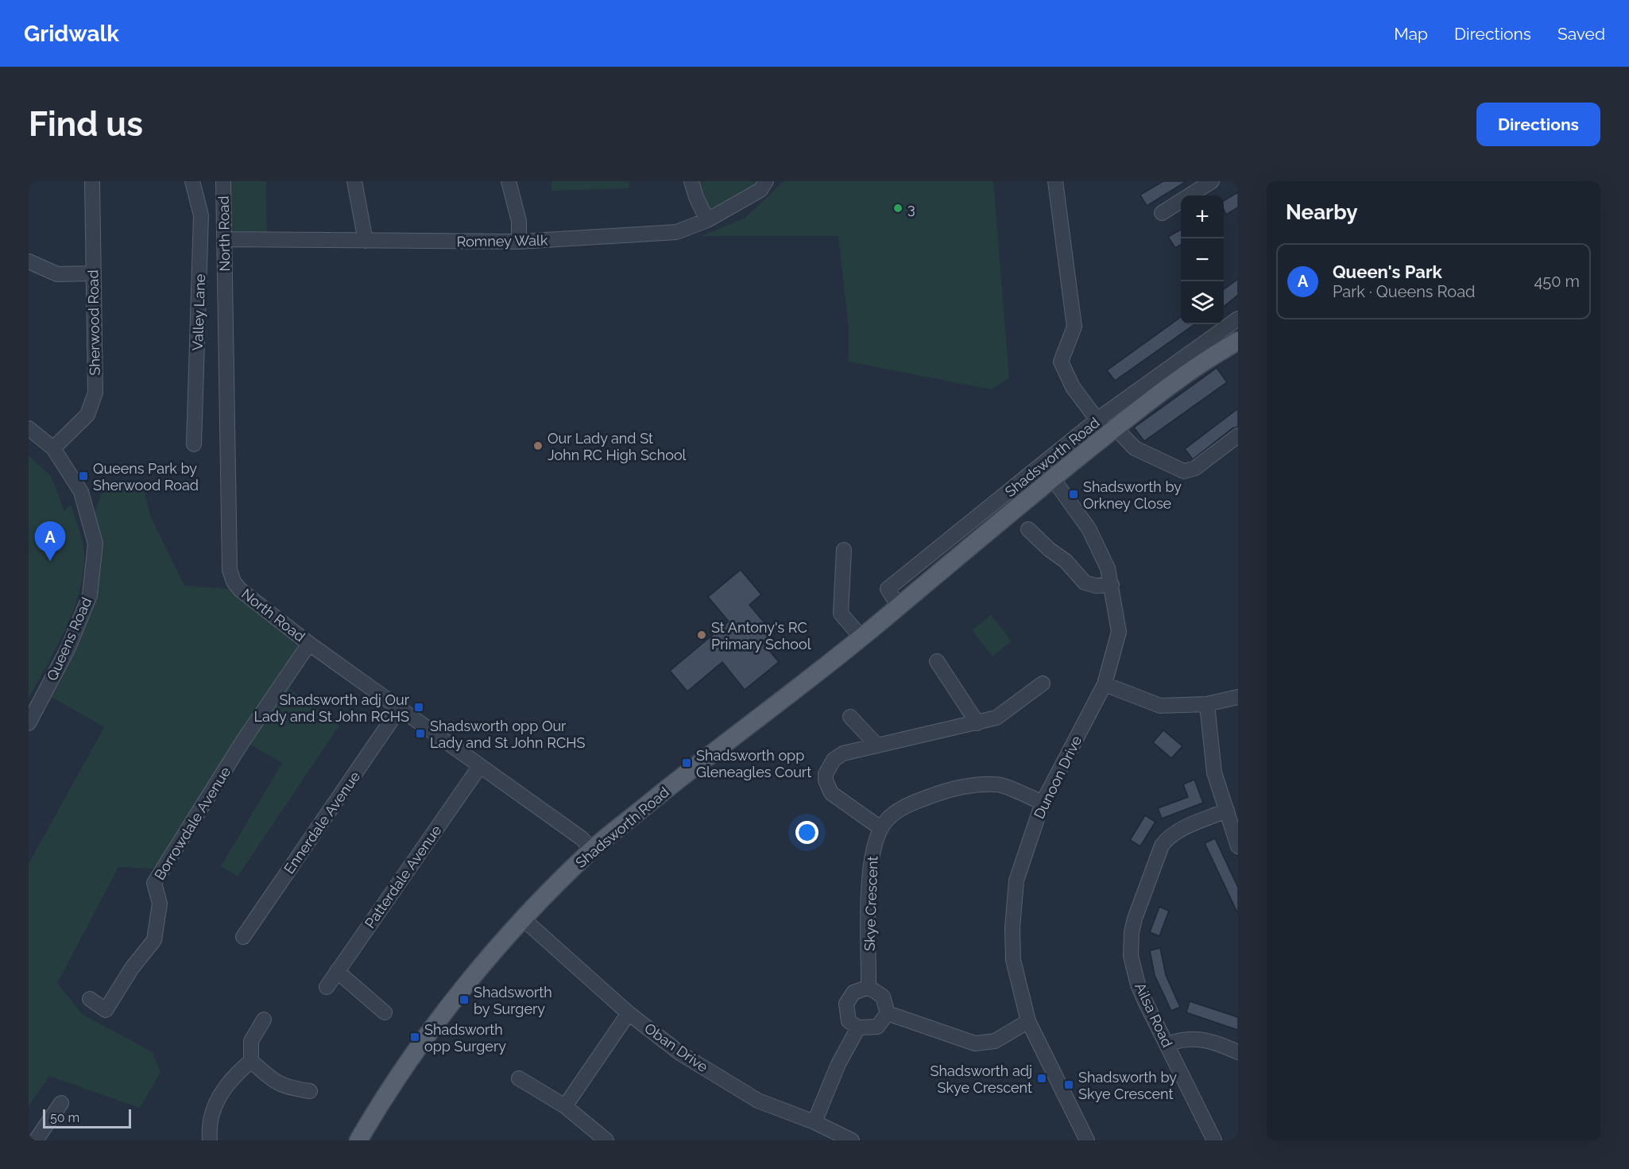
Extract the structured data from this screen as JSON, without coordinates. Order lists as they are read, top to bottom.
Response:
{
  "streets": {
    "main road": ["Shadsworth Road"],
    "street": [
      "North Road",
      "Romney Walk",
      "Valley Lane",
      "Sherwood Road",
      "Queens Road",
      "Dunoon Drive",
      "Ennerdale Avenue",
      "Borrowdale Avenue",
      "Patterdale Avenue",
      "Skye Crescent",
      "Ailsa Road",
      "Oban Drive"
    ]
  },
  "crossings": [
    ["North Road", "Romney Walk"],
    ["North Road", "Shadsworth Road"],
    ["North Road", "Ennerdale Avenue"],
    ["North Road", "Borrowdale Avenue"],
    ["North Road", "Patterdale Avenue"],
    ["Sherwood Road", "Queens Road"],
    ["Shadsworth Road", "Dunoon Drive"],
    ["Shadsworth Road", "Oban Drive"],
    ["Dunoon Drive", "Skye Crescent"]
  ],
  "places": {
    "other": ["3", "Our Lady and St John RC High School", "St Antony's RC Primary School"],
    "transit": [
      "Queens Park by Sherwood Road",
      "Shadsworth by Orkney Close",
      "Shadsworth adj Our Lady and St John RCHS",
      "Shadsworth opp Our Lady and St John RCHS",
      "Shadsworth opp Gleneagles Court",
      "Shadsworth by Surgery",
      "Shadsworth opp Surgery",
      "Shadsworth adj Skye Crescent",
      "Shadsworth by Skye Crescent"
    ]
  },
  "scale_bar": "50 m",
  "page": {
    "header": "Gridwalk",
    "nav": ["Map", "Directions", "Saved"],
    "buttons": "Directions",
    "title": "Find us",
    "heading": "Nearby",
    "map_buttons": ["+", "−"],
    "list": [
      {
        "mark": "A",
        "name": "Queen's Park",
        "note": "Park · Queens Road",
        "value": "450 m"
      }
    ],
    "pins": "A",
    "scale": "50 m"
  }
}
